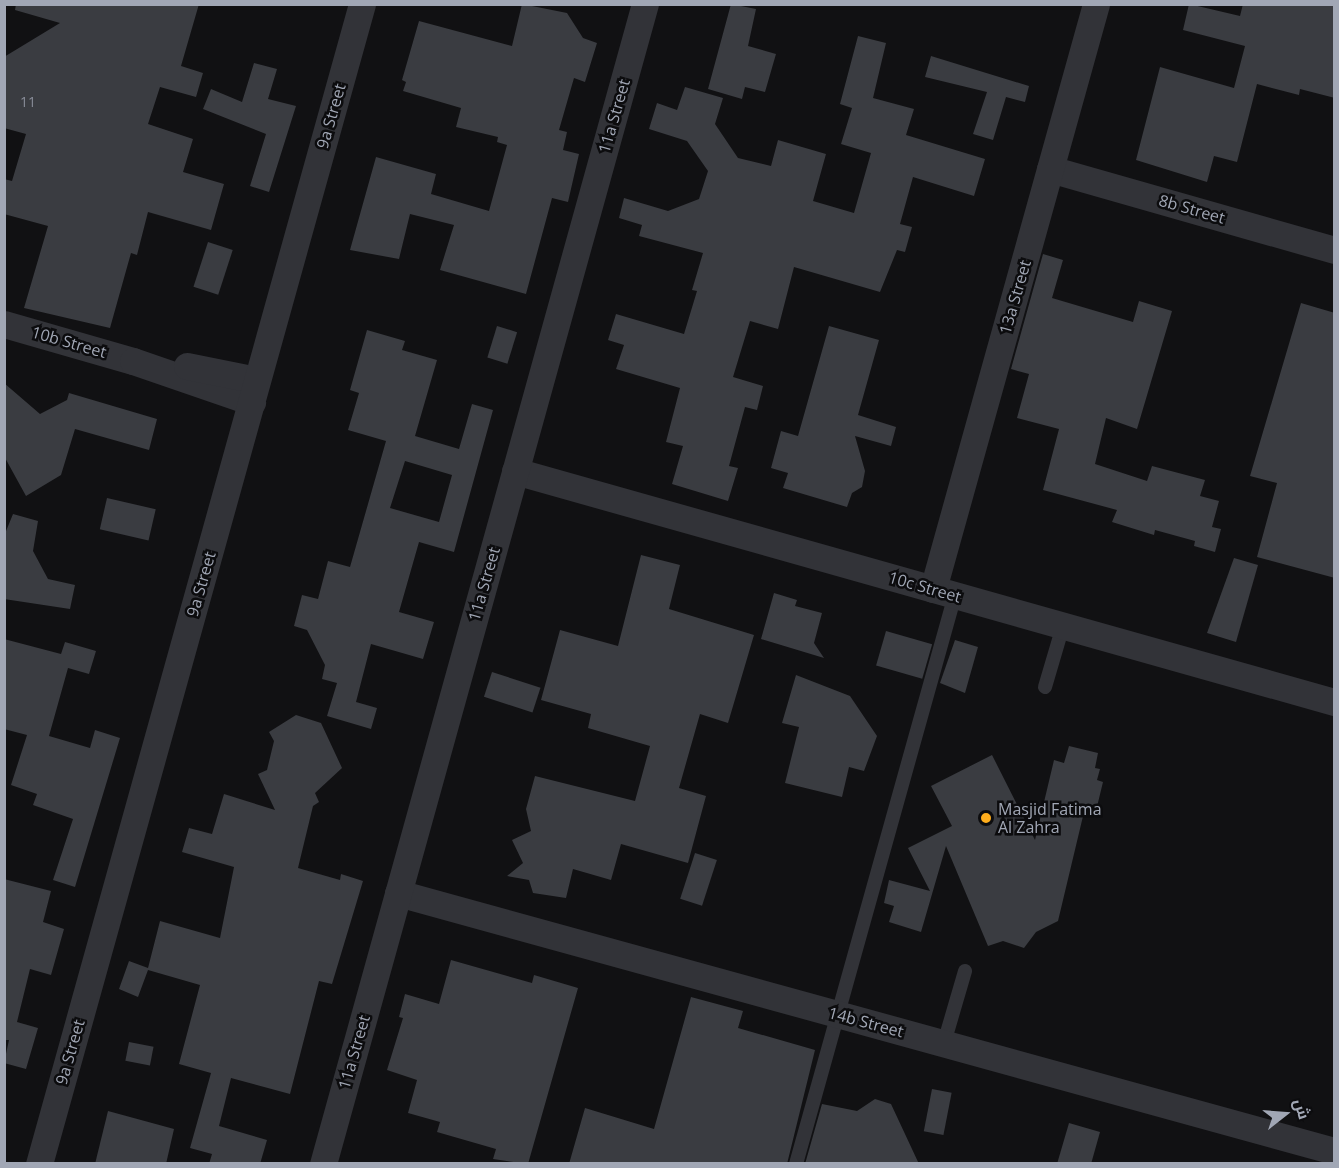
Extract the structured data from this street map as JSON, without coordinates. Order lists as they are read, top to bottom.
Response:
{
  "streets": {
    "street": [
      "9a Street",
      "11a Street",
      "8b Street",
      "13a Street",
      "10b Street",
      "10c Street",
      "14b Street"
    ]
  },
  "crossings": [
    ["9a Street", "10b Street"],
    ["11a Street", "10c Street"],
    ["11a Street", "14b Street"],
    ["8b Street", "13a Street"],
    ["13a Street", "10c Street"]
  ],
  "places": ["Masjid Fatima Al Zahra"],
  "house_numbers": ["11"],
  "north": "right"
}
